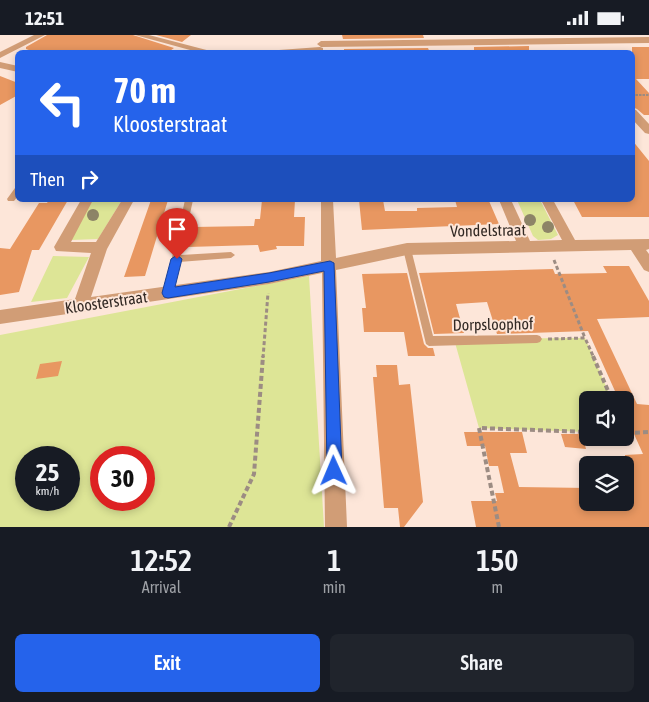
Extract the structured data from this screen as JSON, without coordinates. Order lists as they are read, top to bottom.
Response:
{
  "streets": {
    "street": ["Vondelstraat", "Kloosterstraat"],
    "lane": ["Dorpsloophof"]
  },
  "crossings": [
    ["Vondelstraat", "Kloosterstraat"],
    ["Vondelstraat", "Dorpsloophof"]
  ],
  "page": {
    "status": "12:51",
    "turn": ["70 m", "Kloosterstraat"],
    "then": "Then",
    "speed": "25 km/h",
    "limit": "30",
    "eta": [
      "12:52",
      "Arrival",
      "1",
      "min",
      "150",
      "m"
    ],
    "buttons": ["Exit", "Share"]
  }
}
